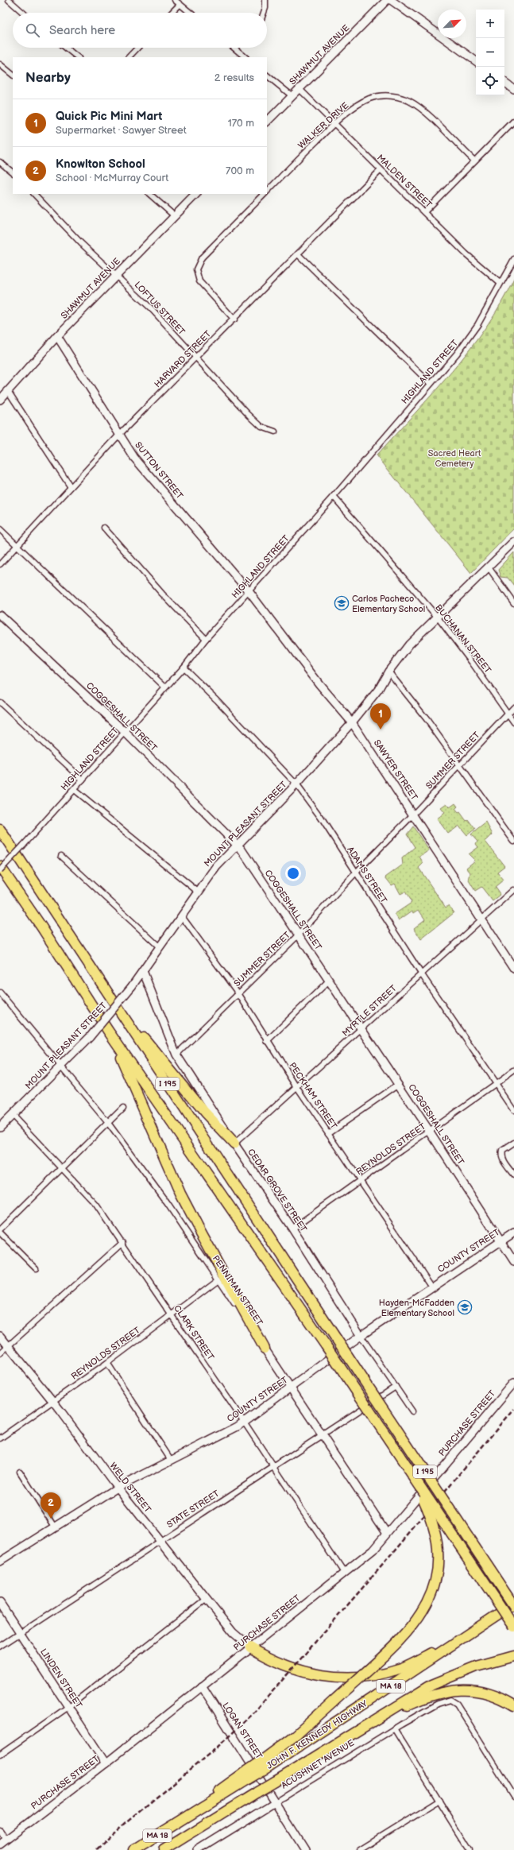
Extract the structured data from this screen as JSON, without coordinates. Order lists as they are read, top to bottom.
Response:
{
  "streets": {
    "highway": ["I 195", "MA 18", "JOHN F. KENNEDY HIGHWAY"],
    "main road": [
      "SHAWMUT AVENUE",
      "SUTTON STREET",
      "COGGESHALL STREET",
      "SAWYER STREET",
      "MOUNT PLEASANT STREET",
      "CEDAR GROVE STREET",
      "COUNTY STREET",
      "PENNIMAN STREET",
      "PURCHASE STREET",
      "WELD STREET",
      "LINDEN STREET",
      "LOGAN STREET",
      "ACUSHNET AVENUE"
    ],
    "street": [
      "WALKER DRIVE",
      "MALDEN STREET",
      "LOFTUS STREET",
      "HARVARD STREET",
      "HIGHLAND STREET",
      "BUCHANAN STREET",
      "SUMMER STREET",
      "ADAMS STREET",
      "MYRTLE STREET",
      "PECKHAM STREET",
      "REYNOLDS STREET",
      "CLARK STREET",
      "STATE STREET"
    ]
  },
  "crossings": [
    ["SHAWMUT AVENUE", "MALDEN STREET"],
    ["SHAWMUT AVENUE", "LOFTUS STREET"],
    ["SHAWMUT AVENUE", "SUTTON STREET"],
    ["WALKER DRIVE", "MALDEN STREET"],
    ["WALKER DRIVE", "HARVARD STREET"],
    ["MALDEN STREET", "HARVARD STREET"],
    ["MALDEN STREET", "HIGHLAND STREET"],
    ["LOFTUS STREET", "HARVARD STREET"],
    ["HARVARD STREET", "SUTTON STREET"],
    ["HIGHLAND STREET", "SUTTON STREET"],
    ["HIGHLAND STREET", "BUCHANAN STREET"],
    ["HIGHLAND STREET", "COGGESHALL STREET"],
    ["HIGHLAND STREET", "SAWYER STREET"],
    ["HIGHLAND STREET", "ADAMS STREET"],
    ["SUTTON STREET", "SAWYER STREET"],
    ["BUCHANAN STREET", "SUMMER STREET"],
    ["BUCHANAN STREET", "MOUNT PLEASANT STREET"],
    ["COGGESHALL STREET", "SUMMER STREET"],
    ["COGGESHALL STREET", "MOUNT PLEASANT STREET"],
    ["COGGESHALL STREET", "MYRTLE STREET"],
    ["COGGESHALL STREET", "REYNOLDS STREET"],
    ["COGGESHALL STREET", "COUNTY STREET"],
    ["SUMMER STREET", "SAWYER STREET"],
    ["SUMMER STREET", "ADAMS STREET"],
    ["SUMMER STREET", "PECKHAM STREET"],
    ["SUMMER STREET", "CEDAR GROVE STREET"],
    ["SAWYER STREET", "MOUNT PLEASANT STREET"],
    ["SAWYER STREET", "MYRTLE STREET"],
    ["MOUNT PLEASANT STREET", "ADAMS STREET"],
    ["MOUNT PLEASANT STREET", "PECKHAM STREET"],
    ["MOUNT PLEASANT STREET", "CEDAR GROVE STREET"],
    ["MOUNT PLEASANT STREET", "PENNIMAN STREET"],
    ["MOUNT PLEASANT STREET", "CLARK STREET"],
    ["ADAMS STREET", "MYRTLE STREET"],
    ["ADAMS STREET", "REYNOLDS STREET"],
    ["MYRTLE STREET", "PECKHAM STREET"],
    ["MYRTLE STREET", "CEDAR GROVE STREET"],
    ["I 195", "JOHN F. KENNEDY HIGHWAY"],
    ["PECKHAM STREET", "REYNOLDS STREET"],
    ["PECKHAM STREET", "COUNTY STREET"],
    ["REYNOLDS STREET", "CEDAR GROVE STREET"],
    ["REYNOLDS STREET", "PENNIMAN STREET"],
    ["REYNOLDS STREET", "CLARK STREET"],
    ["REYNOLDS STREET", "WELD STREET"],
    ["CEDAR GROVE STREET", "COUNTY STREET"],
    ["CEDAR GROVE STREET", "STATE STREET"],
    ["COUNTY STREET", "PENNIMAN STREET"],
    ["COUNTY STREET", "CLARK STREET"],
    ["COUNTY STREET", "WELD STREET"],
    ["PENNIMAN STREET", "PURCHASE STREET"],
    ["PENNIMAN STREET", "STATE STREET"],
    ["CLARK STREET", "PURCHASE STREET"],
    ["CLARK STREET", "STATE STREET"],
    ["PURCHASE STREET", "WELD STREET"],
    ["PURCHASE STREET", "LINDEN STREET"],
    ["PURCHASE STREET", "LOGAN STREET"],
    ["WELD STREET", "STATE STREET"],
    ["STATE STREET", "LINDEN STREET"],
    ["LOGAN STREET", "ACUSHNET AVENUE"]
  ],
  "parks": ["Sacred Heart Cemetery"],
  "places": {
    "school or university": ["Carlos Pacheco Elementary School", "Hayden-McFadden Elementary School"]
  },
  "north": "top right",
  "page": {
    "map_buttons": ["+", "−"],
    "search": "Search here",
    "heading": ["Nearby", "2 results"],
    "list": [
      {
        "mark": "1",
        "name": "Quick Pic Mini Mart",
        "note": "Supermarket · Sawyer Street",
        "value": "170 m"
      },
      {
        "mark": "2",
        "name": "Knowlton School",
        "note": "School · McMurray Court",
        "value": "700 m"
      }
    ],
    "pins": ["1", "2"]
  }
}
